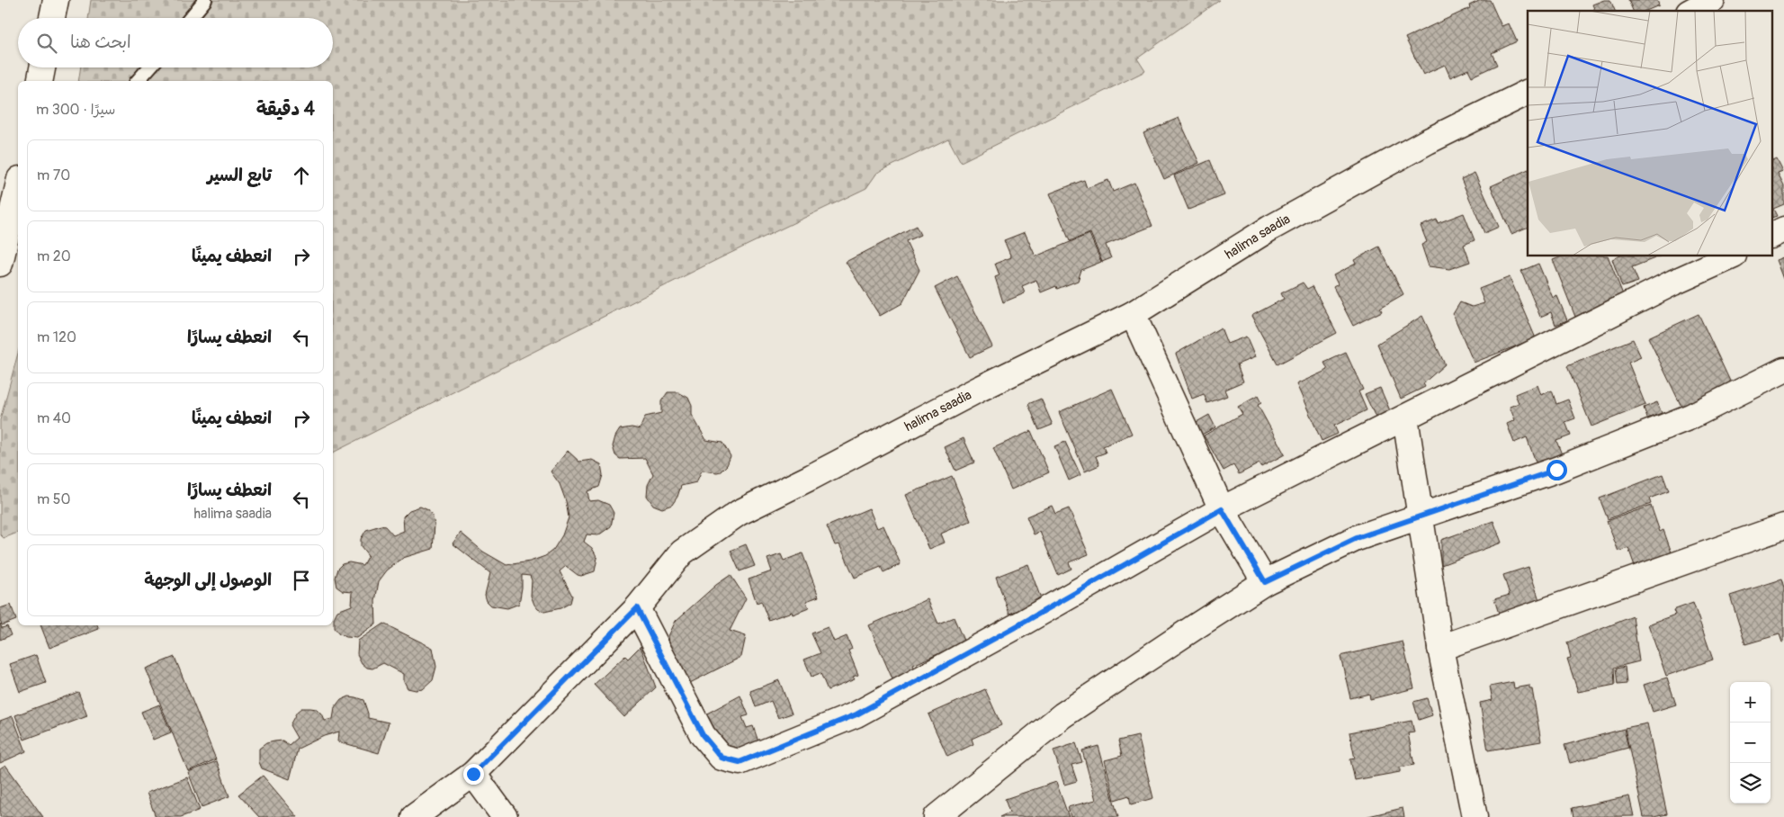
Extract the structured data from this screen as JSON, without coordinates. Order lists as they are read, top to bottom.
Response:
{
  "streets": {
    "street": ["halima saadia"]
  },
  "page": {
    "search": "ابحث هنا",
    "heading": ["4 دقيقة", "سيرًا · 300 m"],
    "list": [
      ["تابع السير", "70 m"],
      ["انعطف يمينًا", "20 m"],
      ["انعطف يسارًا", "120 m"],
      ["انعطف يمينًا", "40 m"],
      ["انعطف يسارًا", "halima saadia", "50 m"],
      "الوصول إلى الوجهة"
    ],
    "map_buttons": ["+", "−"]
  }
}
